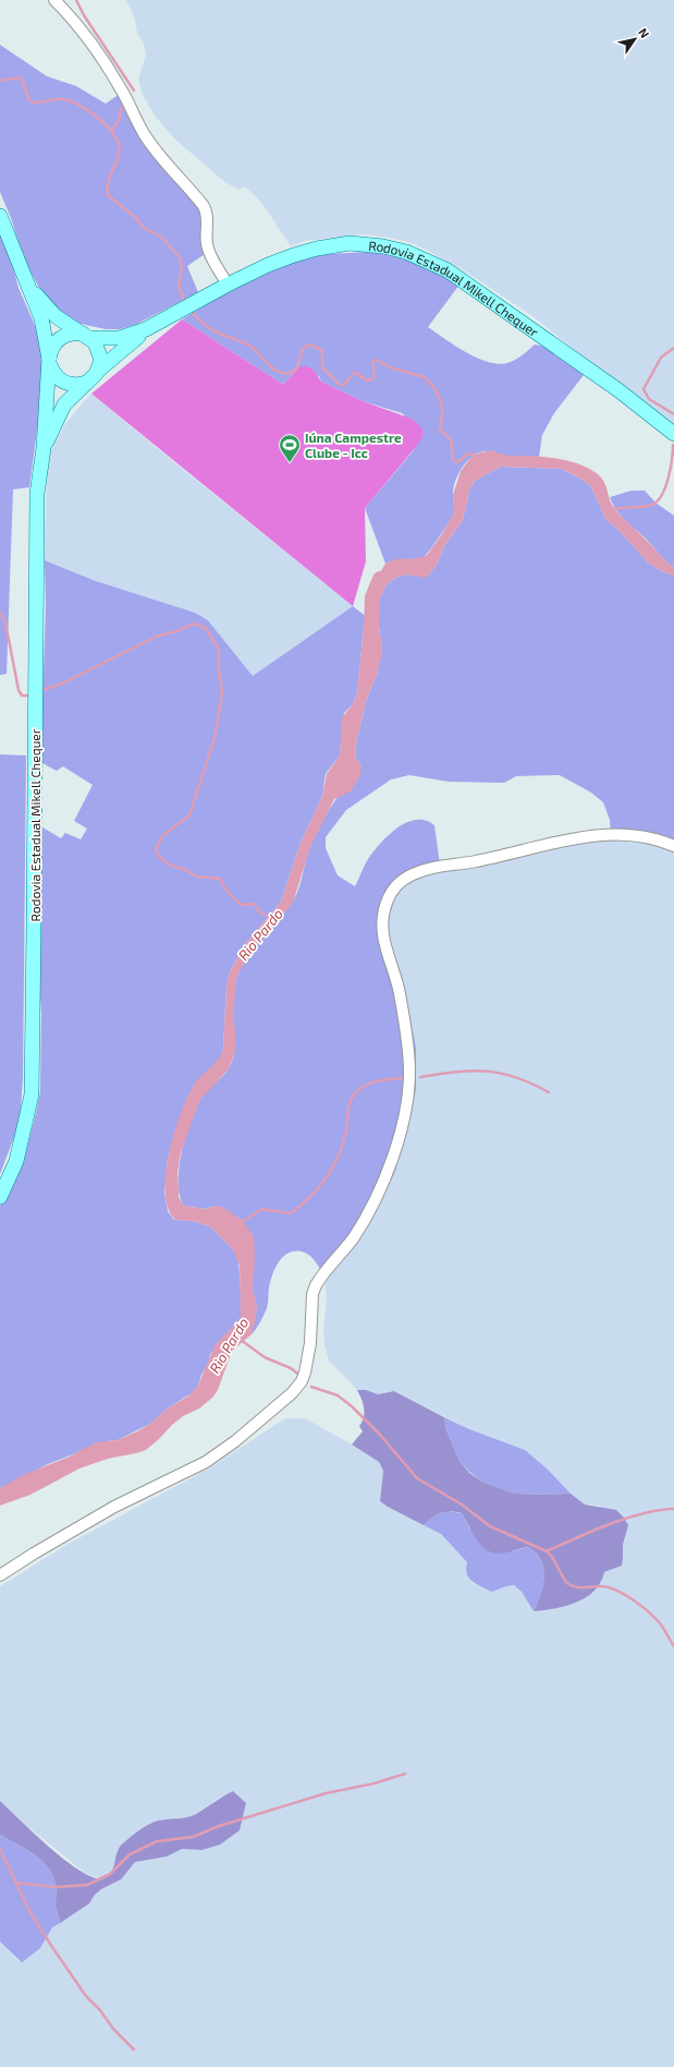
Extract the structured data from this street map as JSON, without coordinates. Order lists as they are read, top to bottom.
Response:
{
  "streets": {
    "main road": ["Rodovia Estadual Mikell Chequer"]
  },
  "water": ["Rio Pardo"],
  "places": {
    "sports": ["Iúna Campestre Clube - Icc"]
  },
  "north": "top right"
}
